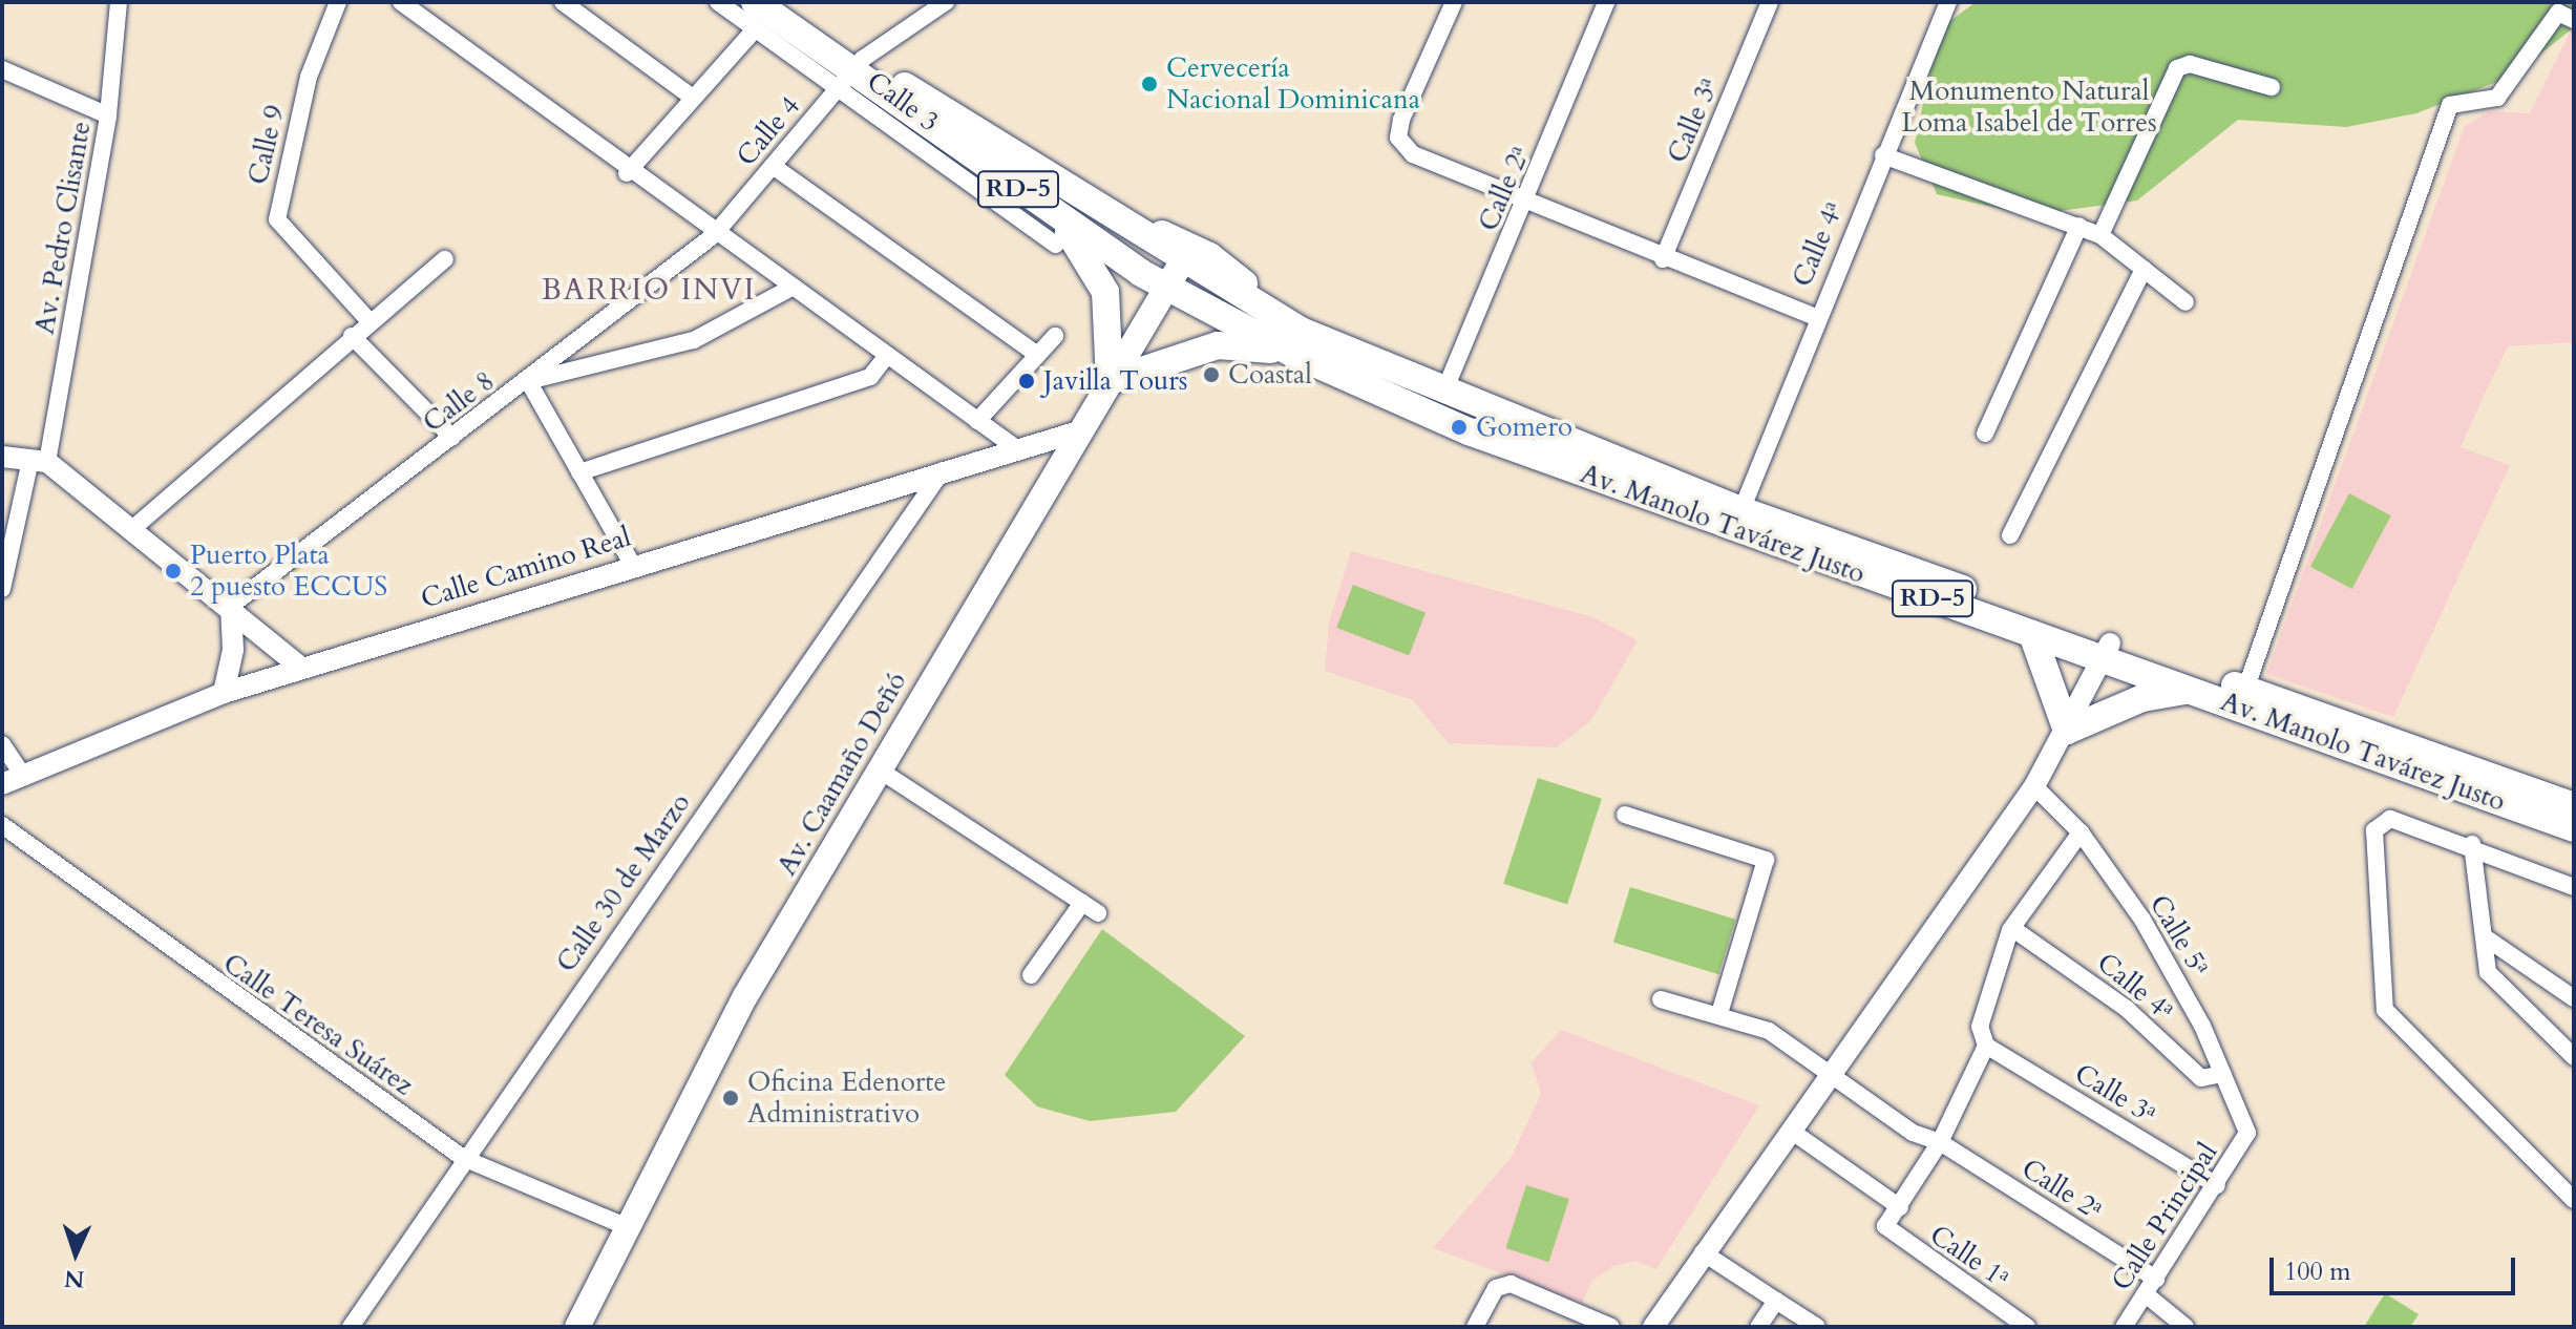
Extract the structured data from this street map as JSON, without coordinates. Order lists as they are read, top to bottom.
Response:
{
  "streets": {
    "main road": ["RD-5", "Av. Manolo Tavárez Justo", "Av. Caamaño Deñó"],
    "street": [
      "Calle 3",
      "Calle 3ª",
      "Calle 4",
      "Calle 9",
      "Calle 2ª",
      "Av. Pedro Clisante",
      "Calle 4ª",
      "Calle 8",
      "Calle Camino Real",
      "Calle 30 de Marzo",
      "Calle 5ª",
      "Calle Teresa Suárez",
      "Calle Principal",
      "Calle 1ª"
    ]
  },
  "crossings": [
    ["Calle 3", "Calle 4"],
    ["Calle 3", "Av. Manolo Tavárez Justo"],
    ["Calle 3ª", "Calle Principal"],
    ["Calle 4", "Calle 8"],
    ["Calle 4", "Av. Manolo Tavárez Justo"],
    ["Calle 2ª", "Av. Manolo Tavárez Justo"],
    ["Calle 2ª", "Calle Principal"],
    ["Calle 4ª", "Av. Manolo Tavárez Justo"],
    ["Calle 4ª", "Calle 5ª"],
    ["Av. Manolo Tavárez Justo", "Av. Caamaño Deñó"],
    ["Calle Camino Real", "Av. Caamaño Deñó"],
    ["Calle Camino Real", "Calle 30 de Marzo"],
    ["Av. Caamaño Deñó", "Calle Teresa Suárez"],
    ["Calle 30 de Marzo", "Calle Teresa Suárez"],
    ["Calle 5ª", "Calle Principal"]
  ],
  "districts": ["BARRIO INVI"],
  "parks": ["Monumento Natural Loma Isabel de Torres"],
  "places": [
    "Cervecería Nacional Dominicana",
    "Coastal",
    "Javilla Tours",
    "Gomero",
    "Puerto Plata 2 puesto ECCUS",
    "Oficina Edenorte Administrativo"
  ],
  "scale_bar": "100 m",
  "north": "bottom"
}
